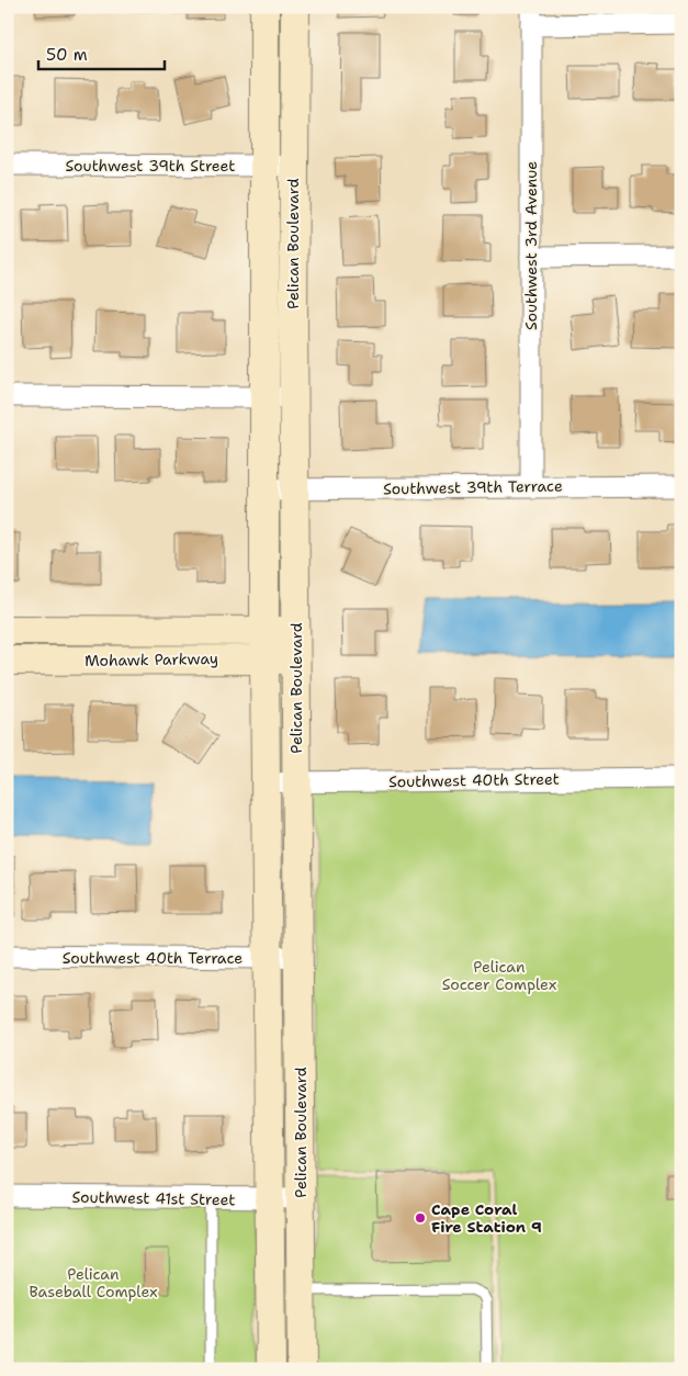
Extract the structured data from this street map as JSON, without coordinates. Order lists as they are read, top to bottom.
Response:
{
  "streets": {
    "street": [
      "Southwest 39th Street",
      "Pelican Boulevard",
      "Southwest 3rd Avenue",
      "Southwest 39th Terrace",
      "Mohawk Parkway",
      "Southwest 40th Street",
      "Southwest 40th Terrace",
      "Southwest 41st Street"
    ]
  },
  "crossings": [
    ["Southwest 39th Street", "Pelican Boulevard"],
    ["Pelican Boulevard", "Southwest 39th Terrace"],
    ["Pelican Boulevard", "Mohawk Parkway"],
    ["Pelican Boulevard", "Southwest 40th Street"],
    ["Pelican Boulevard", "Southwest 40th Terrace"],
    ["Pelican Boulevard", "Southwest 41st Street"],
    ["Southwest 3rd Avenue", "Southwest 39th Terrace"]
  ],
  "parks": ["Pelican Soccer Complex", "Pelican Baseball Complex"],
  "places": ["Cape Coral Fire Station 9"],
  "scale_bar": "50 m"
}
